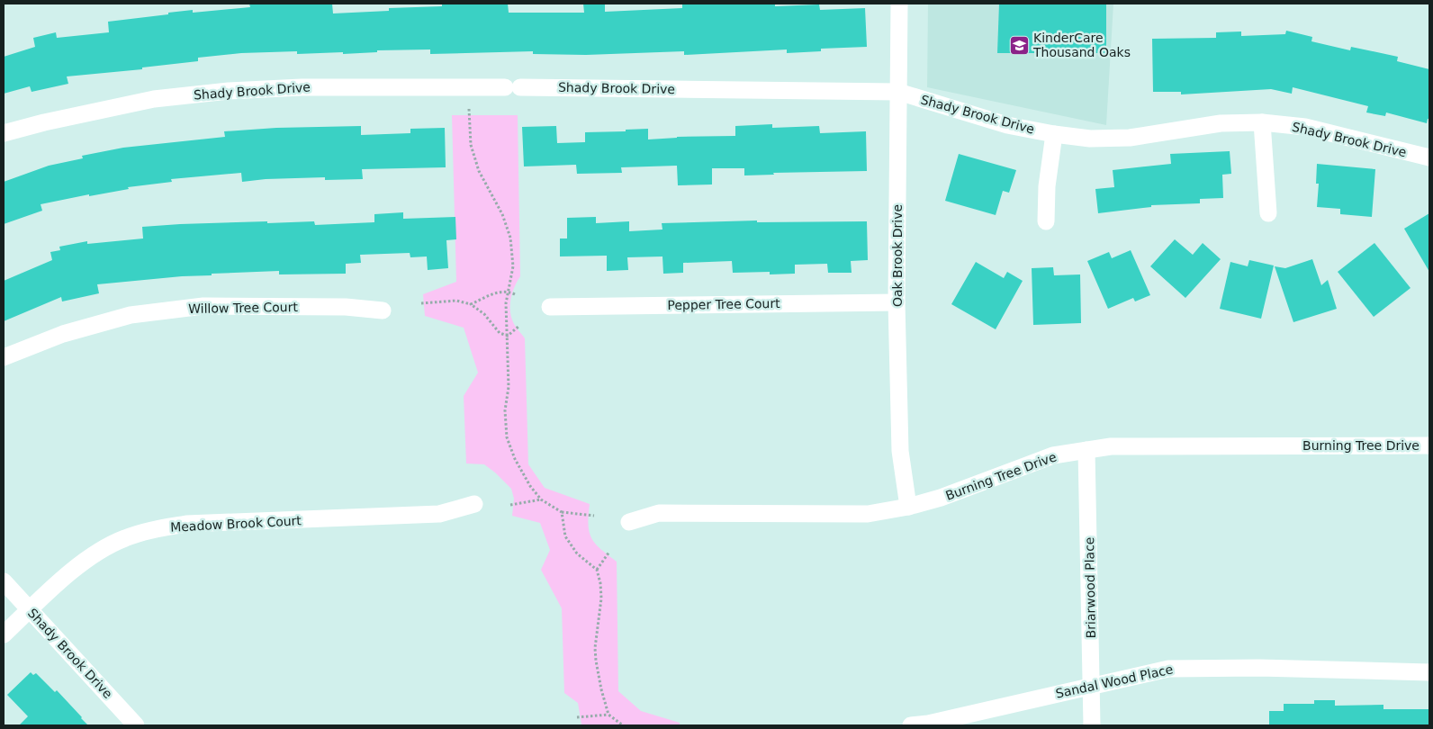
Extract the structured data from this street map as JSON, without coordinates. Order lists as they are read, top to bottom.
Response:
{
  "streets": {
    "street": [
      "Shady Brook Drive",
      "Oak Brook Drive",
      "Pepper Tree Court",
      "Willow Tree Court",
      "Burning Tree Drive",
      "Meadow Brook Court",
      "Briarwood Place",
      "Sandal Wood Place"
    ]
  },
  "crossings": [
    ["Shady Brook Drive", "Oak Brook Drive"],
    ["Shady Brook Drive", "Meadow Brook Court"],
    ["Oak Brook Drive", "Pepper Tree Court"],
    ["Oak Brook Drive", "Burning Tree Drive"],
    ["Burning Tree Drive", "Briarwood Place"],
    ["Briarwood Place", "Sandal Wood Place"]
  ],
  "places": {
    "school or university": ["KinderCare Thousand Oaks"]
  }
}
